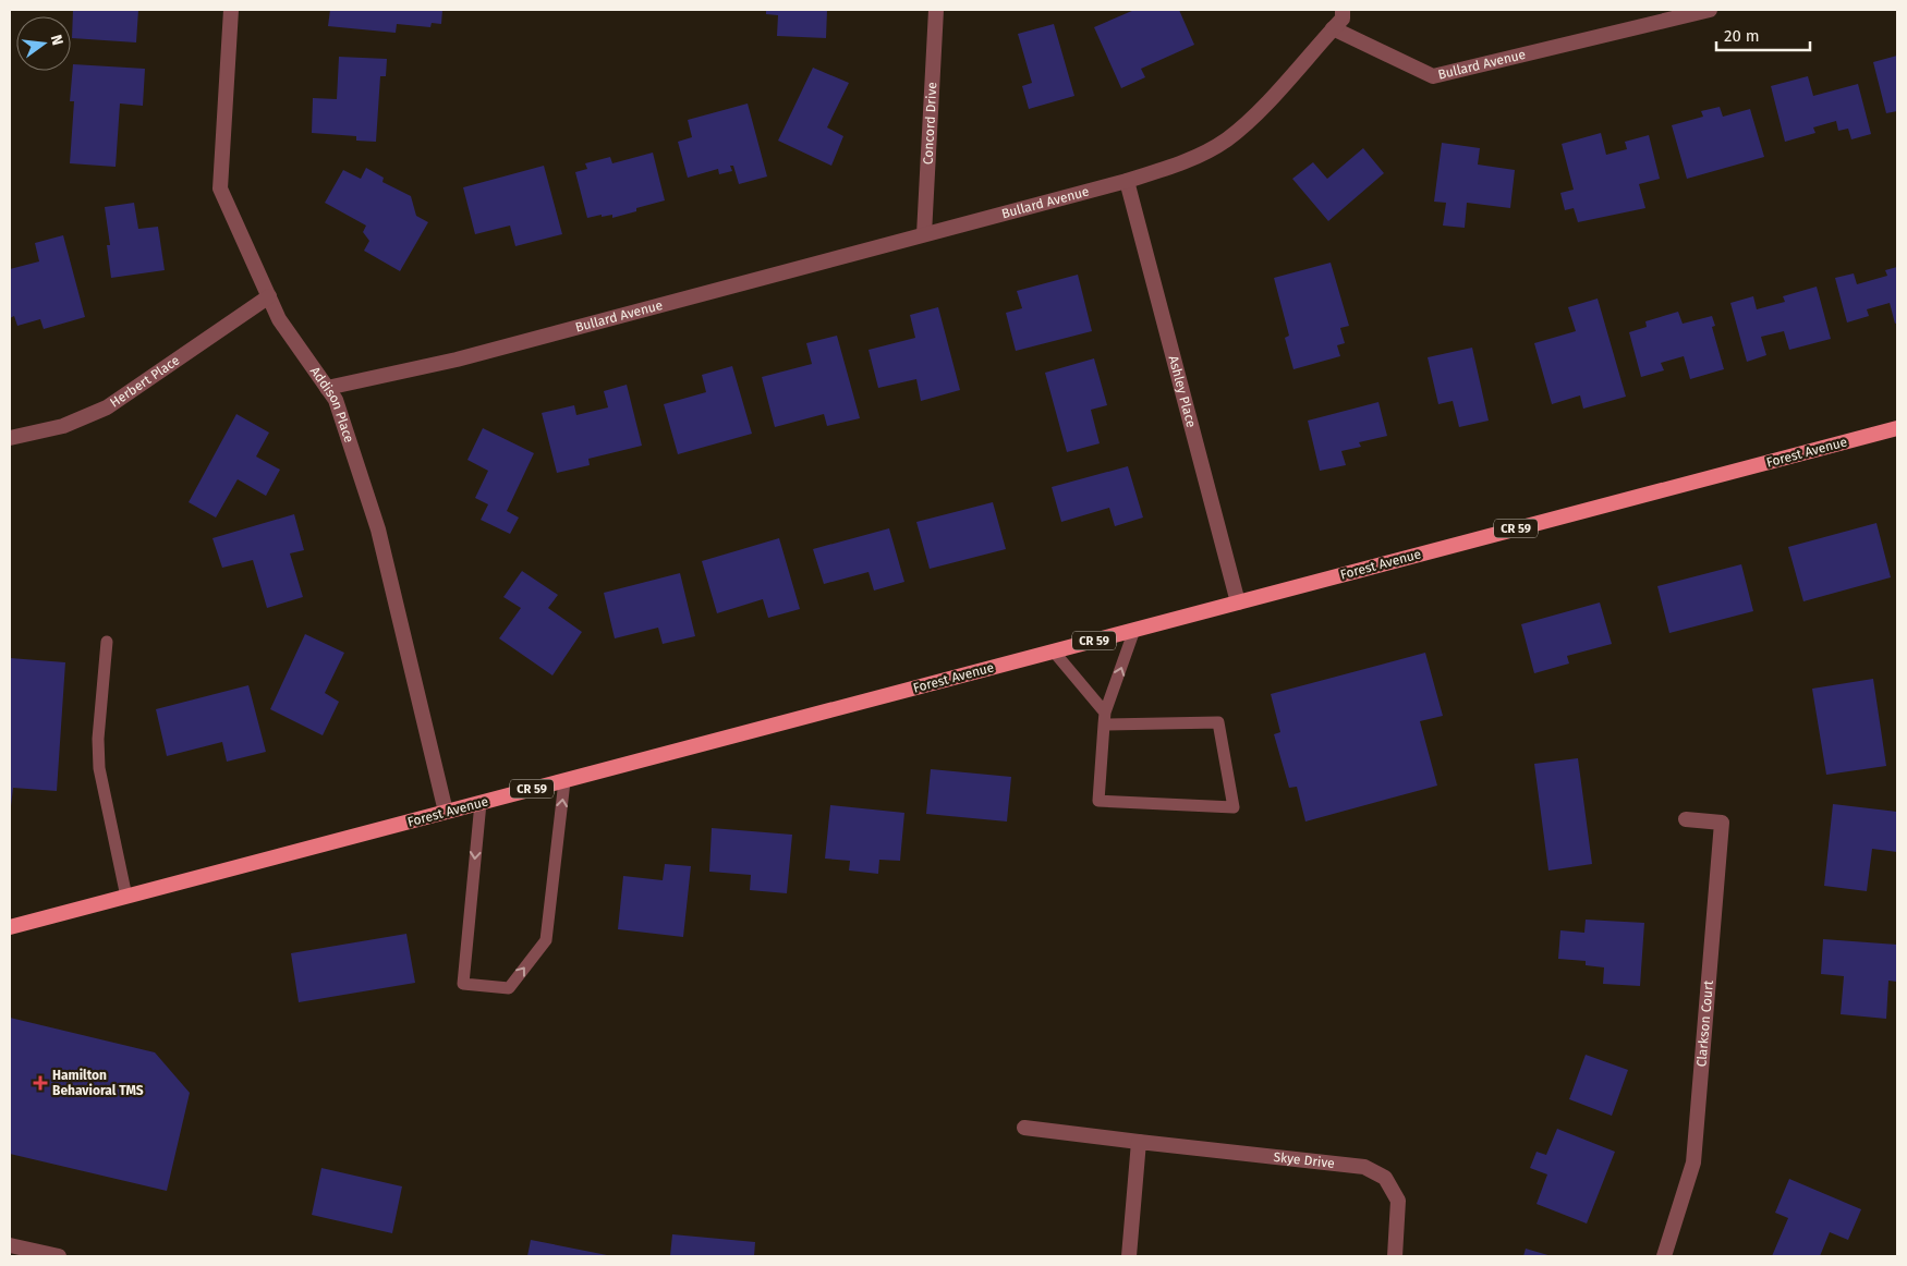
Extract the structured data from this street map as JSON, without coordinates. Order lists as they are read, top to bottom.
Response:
{
  "streets": {
    "main road": ["Forest Avenue", "CR 59"],
    "street": [
      "Bullard Avenue",
      "Concord Drive",
      "Herbert Place",
      "Ashley Place",
      "Addison Place",
      "Clarkson Court",
      "Skye Drive"
    ]
  },
  "crossings": [
    ["Bullard Avenue", "Concord Drive"],
    ["Bullard Avenue", "Ashley Place"],
    ["Bullard Avenue", "Addison Place"],
    ["Herbert Place", "Addison Place"],
    ["Ashley Place", "Forest Avenue"],
    ["Addison Place", "Forest Avenue"]
  ],
  "places": {
    "health": ["Hamilton Behavioral TMS"]
  },
  "scale_bar": "20 m",
  "north": "right"
}
